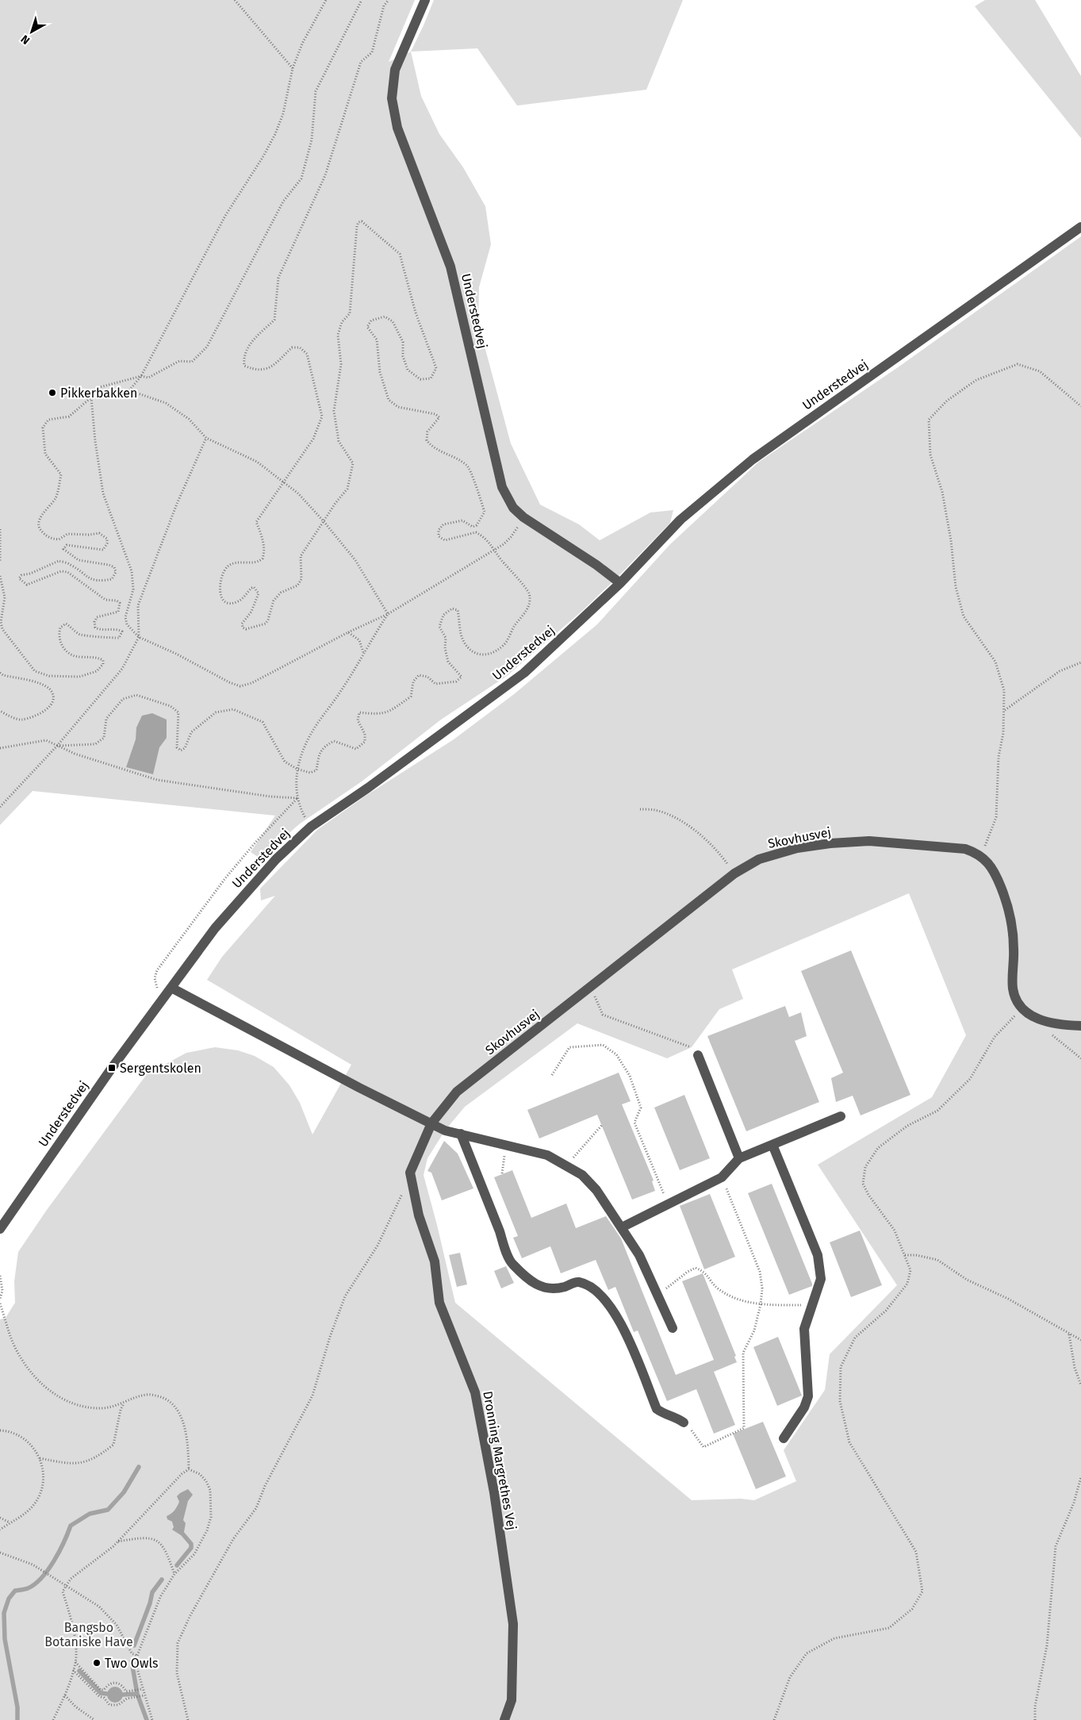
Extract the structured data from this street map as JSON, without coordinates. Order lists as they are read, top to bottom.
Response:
{
  "streets": {
    "street": ["Understedvej", "Skovhusvej", "Dronning Margrethes Vej"]
  },
  "crossings": [
    ["Skovhusvej", "Dronning Margrethes Vej"]
  ],
  "parks": ["Bangsbo Botaniske Have"],
  "places": {
    "other": ["Pikkerbakken", "Two Owls"],
    "transit": ["Sergentskolen"]
  },
  "north": "bottom left"
}
